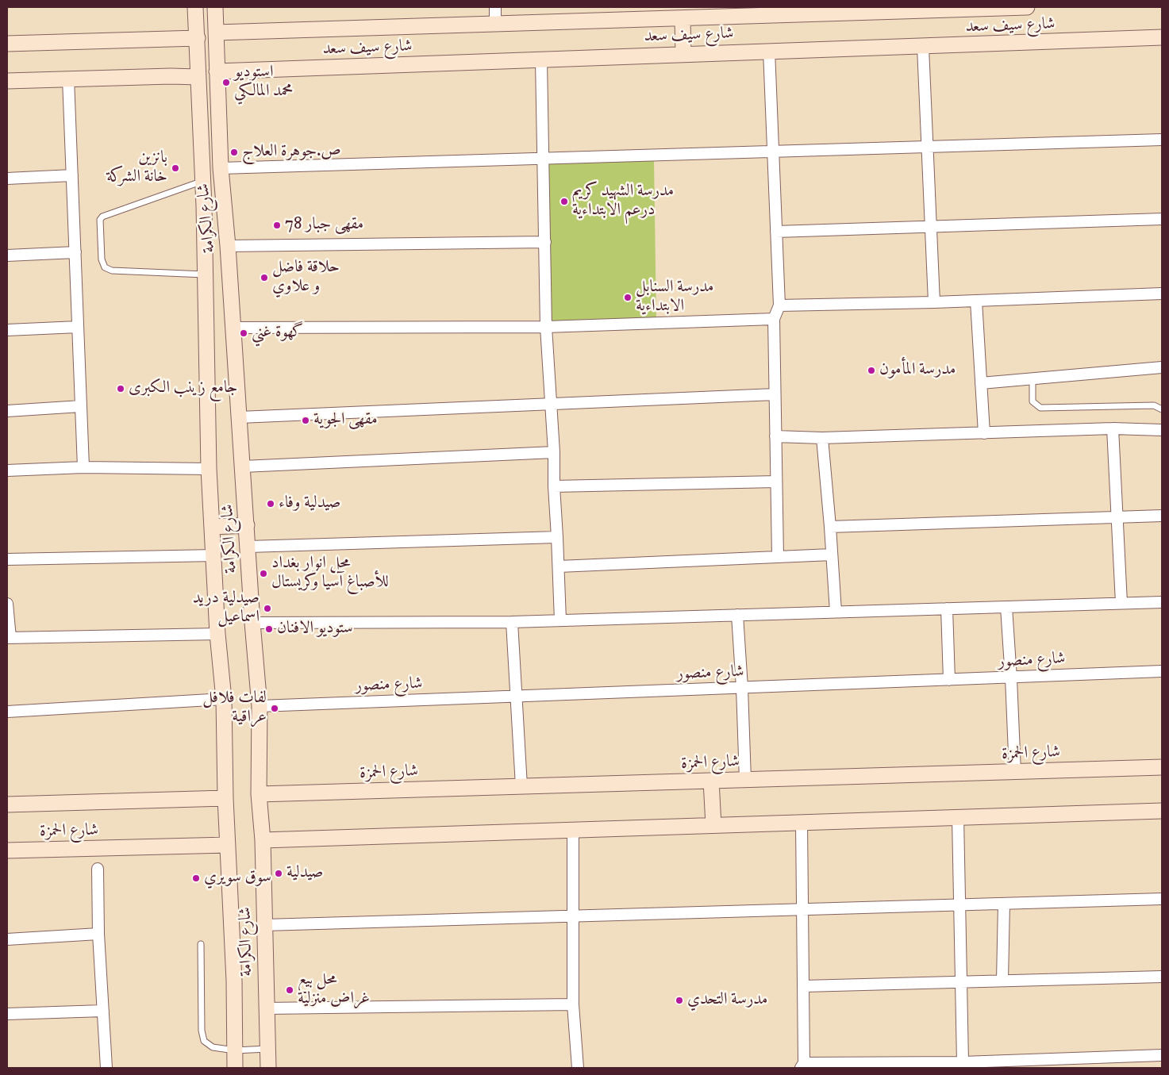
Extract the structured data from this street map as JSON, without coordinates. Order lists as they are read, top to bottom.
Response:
{
  "streets": {
    "street": [
      "شارع سيف سعد",
      "شارع الكرامة",
      "شارع منصور",
      "شارع الحمزة"
    ]
  },
  "crossings": [
    ["شارع سيف سعد", "شارع الكرامة"],
    ["شارع الكرامة", "شارع منصور"],
    ["شارع الكرامة", "شارع الحمزة"]
  ],
  "places": [
    "استوديو محمد المالكي",
    "ص.جوهرة العلاج",
    "بانزين خانة الشركة",
    "مدرسة الشهيد كريم درعم الابتداءية",
    "مقهى جبار 78",
    "حلاقة فاضل و علاوي",
    "مدرسة السنابل الابتداءية",
    "گهوة غني",
    "مدرسة المأمون",
    "جامع زينب الكبرى",
    "مقهى الجوية",
    "صيدلية وفاء",
    "محل انوار بغداد للأصباغ آسيا وكريستال",
    "صيدلية دريد اسماعيل",
    "ستوديو الافنان",
    "لفات فلافل عراقية",
    "صيدلية",
    "سوق سويري",
    "محل بيع غراض منزلية",
    "مدرسة التحدي"
  ]
}
